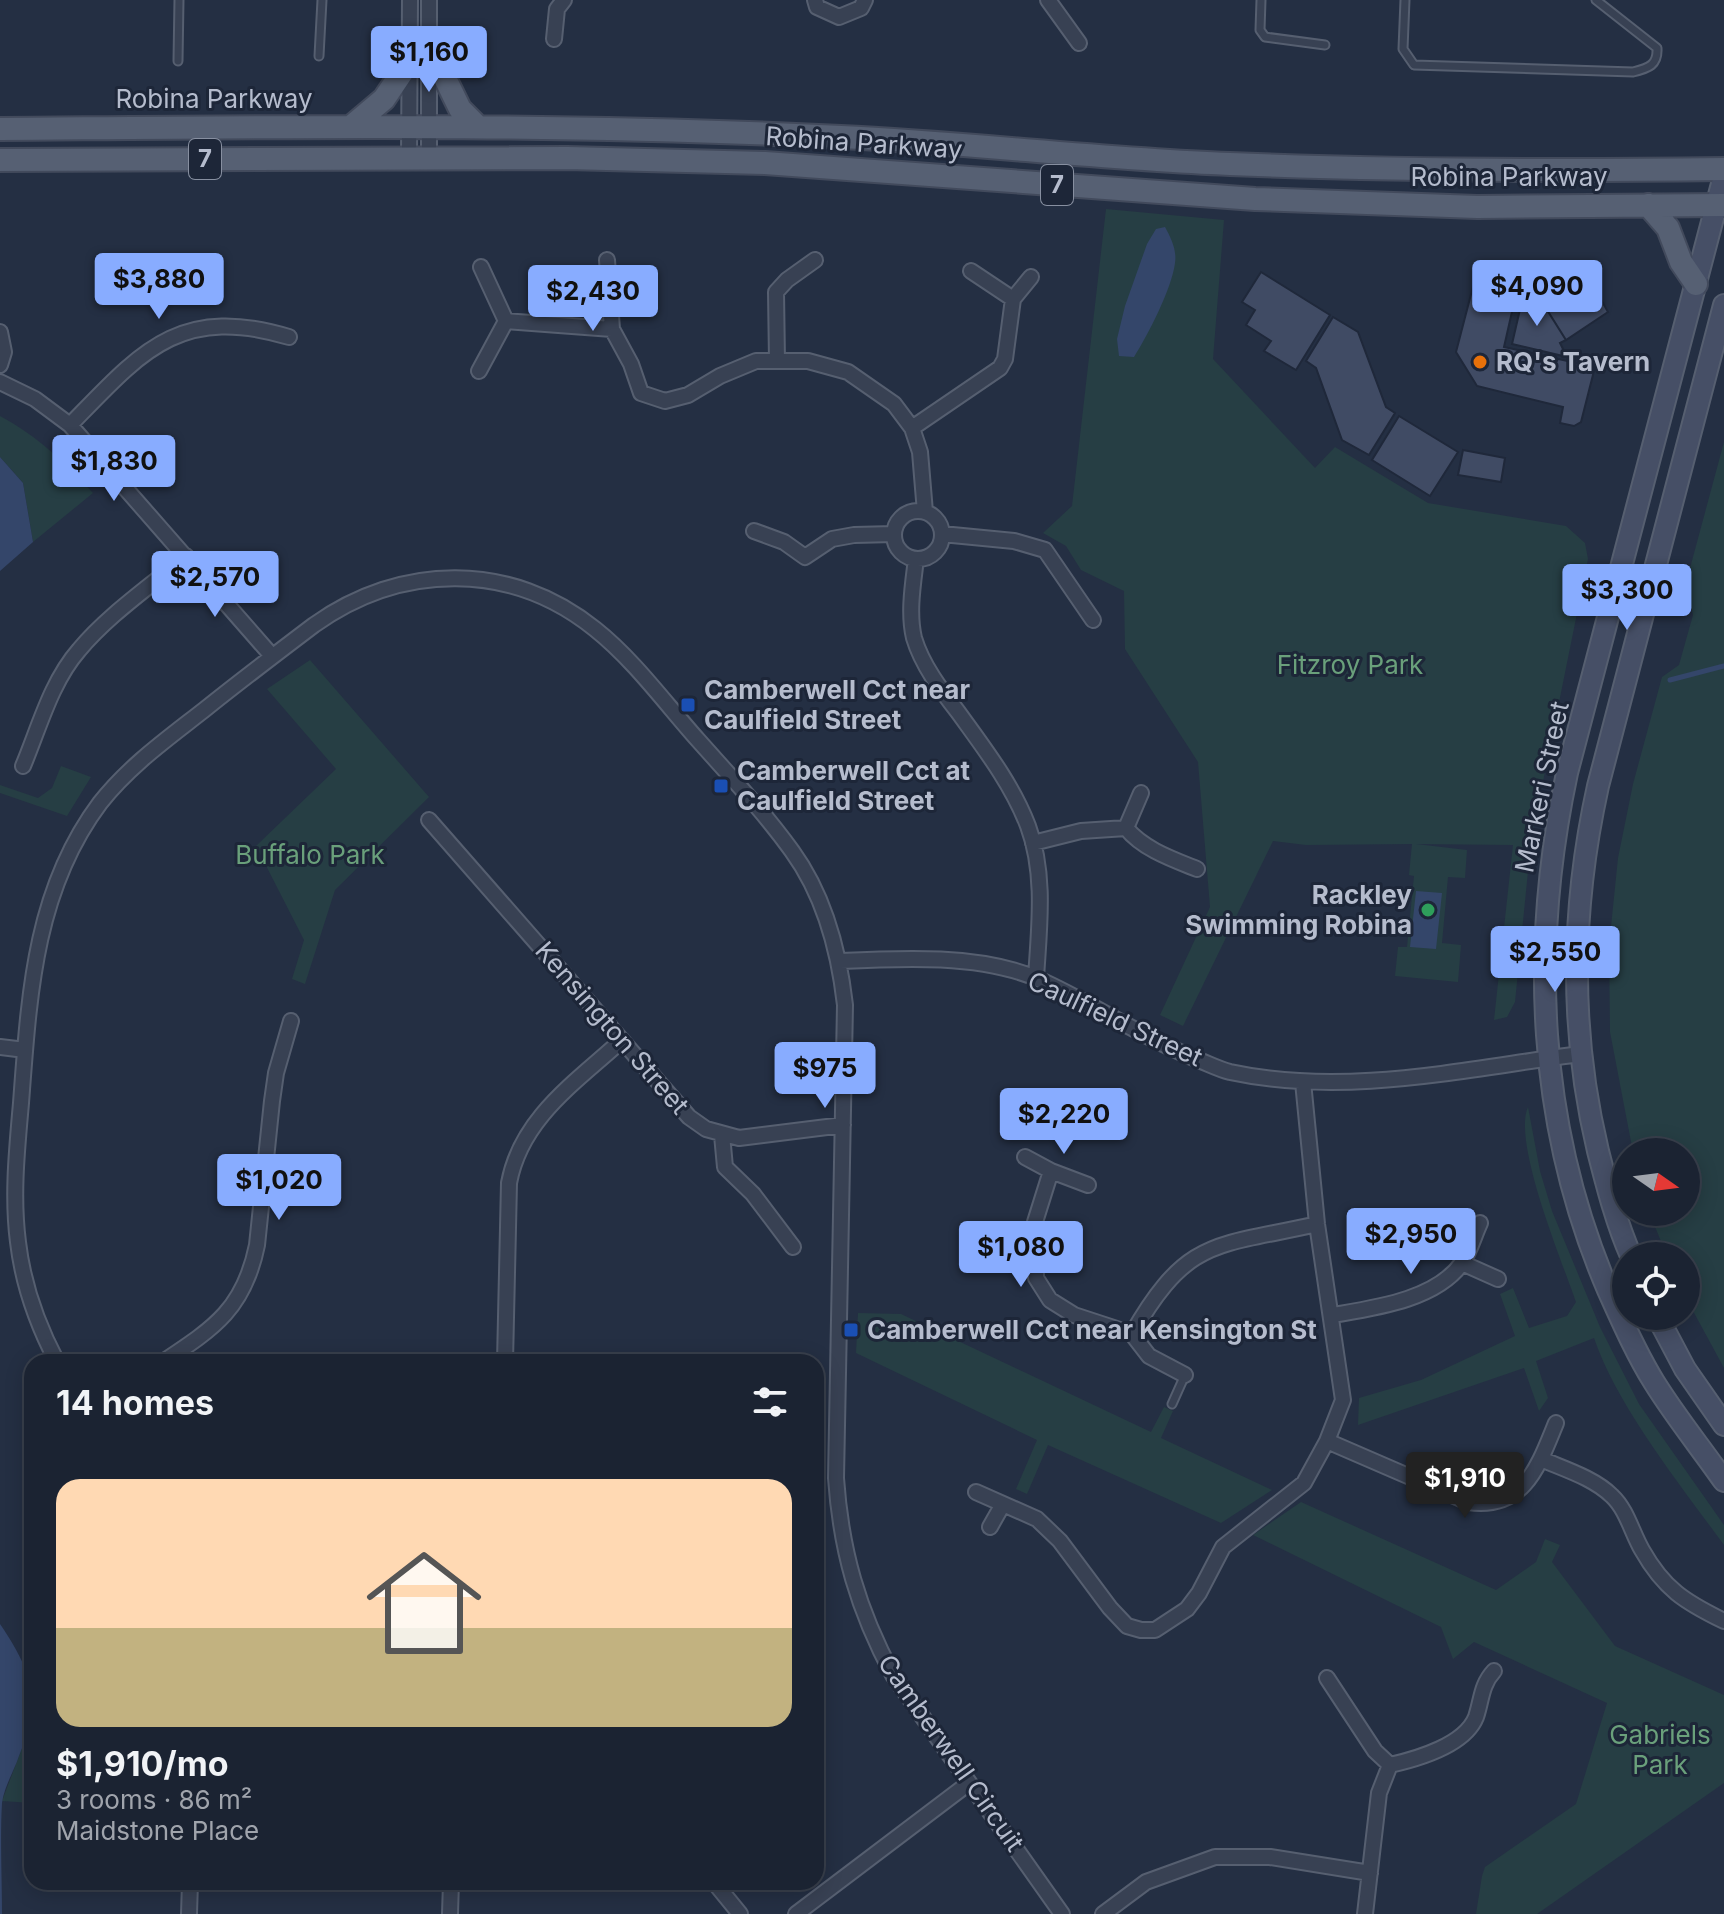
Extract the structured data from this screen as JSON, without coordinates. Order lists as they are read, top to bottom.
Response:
{
  "streets": {
    "main road": ["Robina Parkway", "7", "Markeri Street"],
    "street": ["Caulfield Street", "Kensington Street", "Camberwell Circuit"]
  },
  "crossings": [
    ["Robina Parkway", "Markeri Street"],
    ["Markeri Street", "Caulfield Street"],
    ["Caulfield Street", "Camberwell Circuit"],
    ["Kensington Street", "Camberwell Circuit"]
  ],
  "parks": ["Fitzroy Park", "Buffalo Park", "Gabriels Park"],
  "places": {
    "other": ["RQ's Tavern", "Rackley Swimming Robina"],
    "transit": ["Camberwell Cct near Caulfield Street", "Camberwell Cct at Caulfield Street", "Camberwell Cct near Kensington St"]
  },
  "north": "right",
  "page": {
    "price": [
      "$1,160",
      "$3,880",
      "$4,090",
      "$2,430",
      "$1,830",
      "$2,570",
      "$3,300",
      "$2,550",
      "$975",
      "$2,220",
      "$1,020",
      "$2,950",
      "$1,080",
      "$1,910"
    ],
    "heading": "14 homes",
    "list": [
      {
        "name": "$1,910/mo",
        "note": "3 rooms · 86 m² · Maidstone Place"
      }
    ]
  }
}
